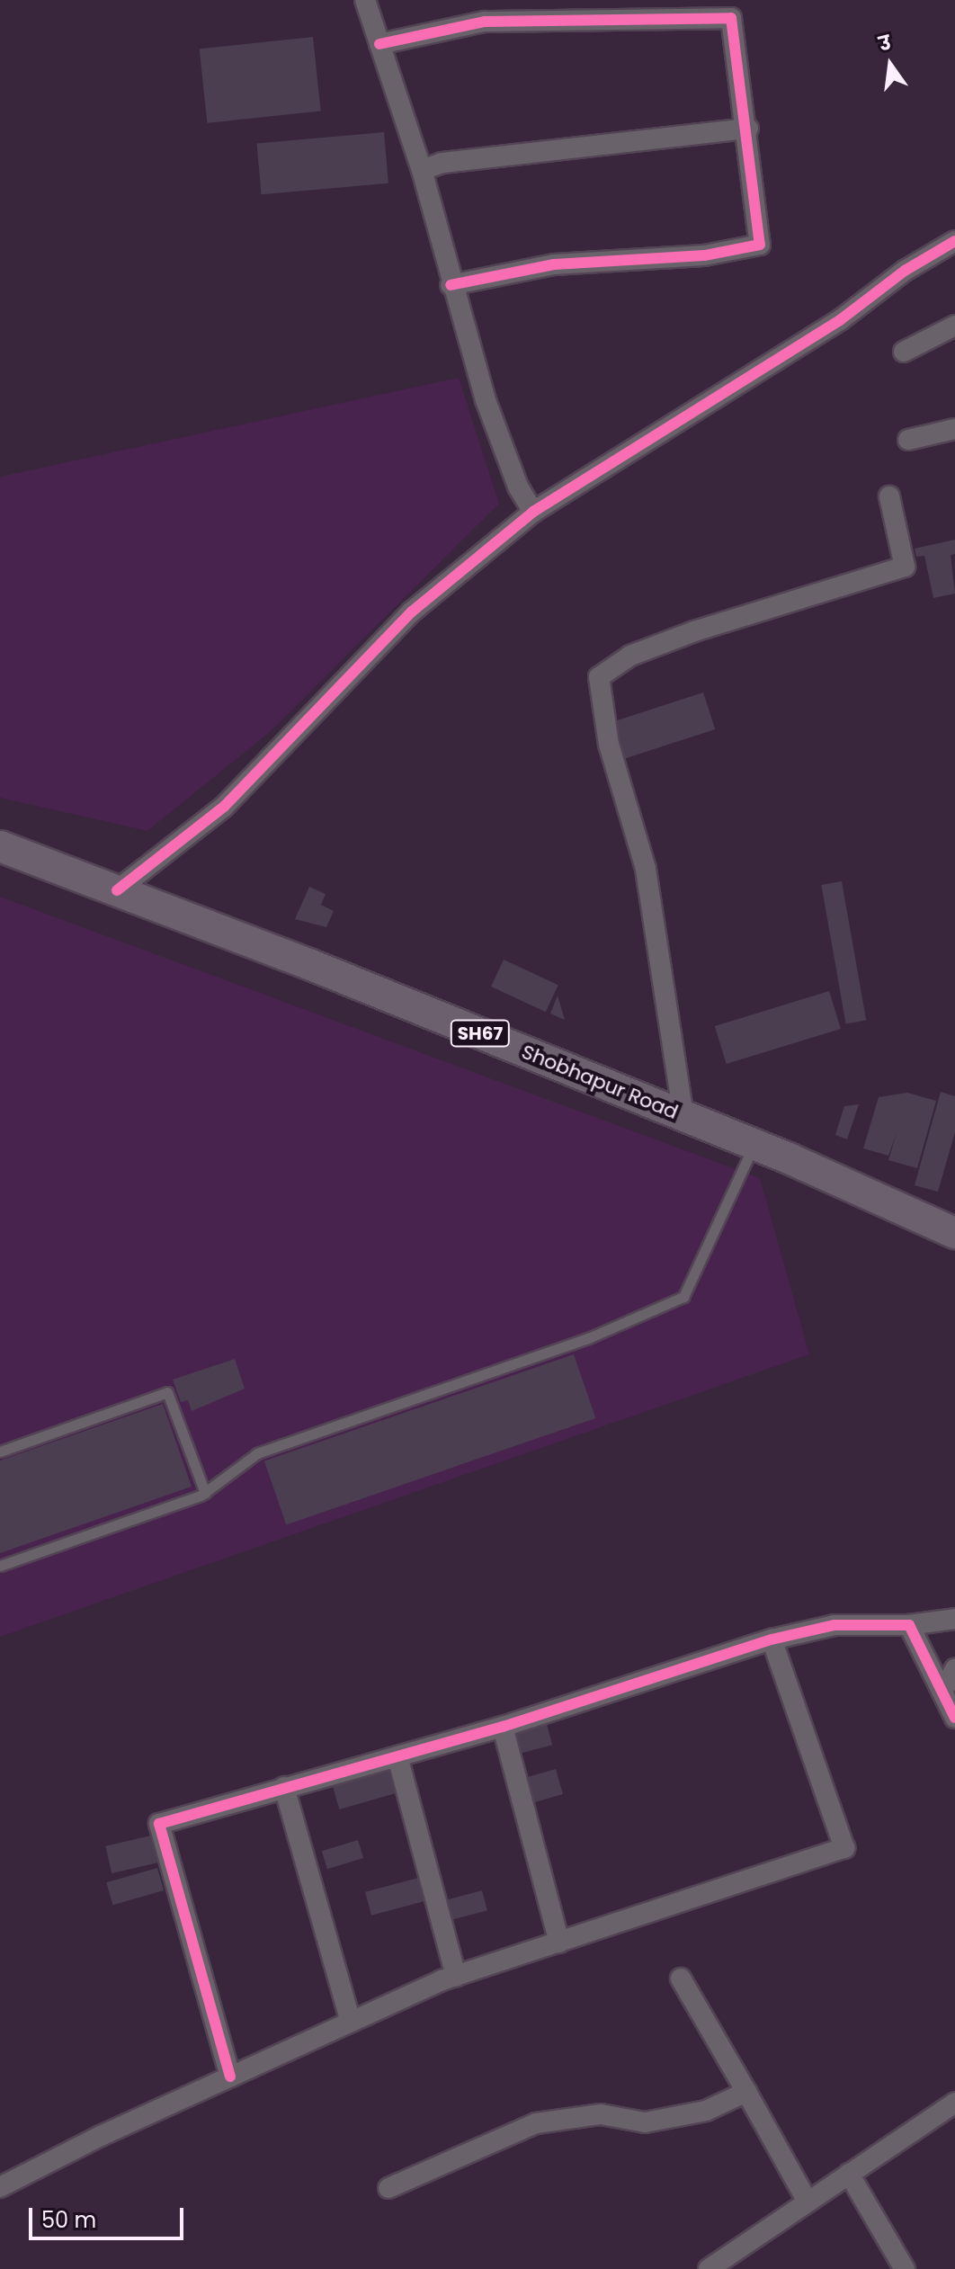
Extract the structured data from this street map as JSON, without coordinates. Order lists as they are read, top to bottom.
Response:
{
  "streets": {
    "main road": ["SH67", "Shobhapur Road"]
  },
  "scale_bar": "50 m",
  "north": "top"
}
